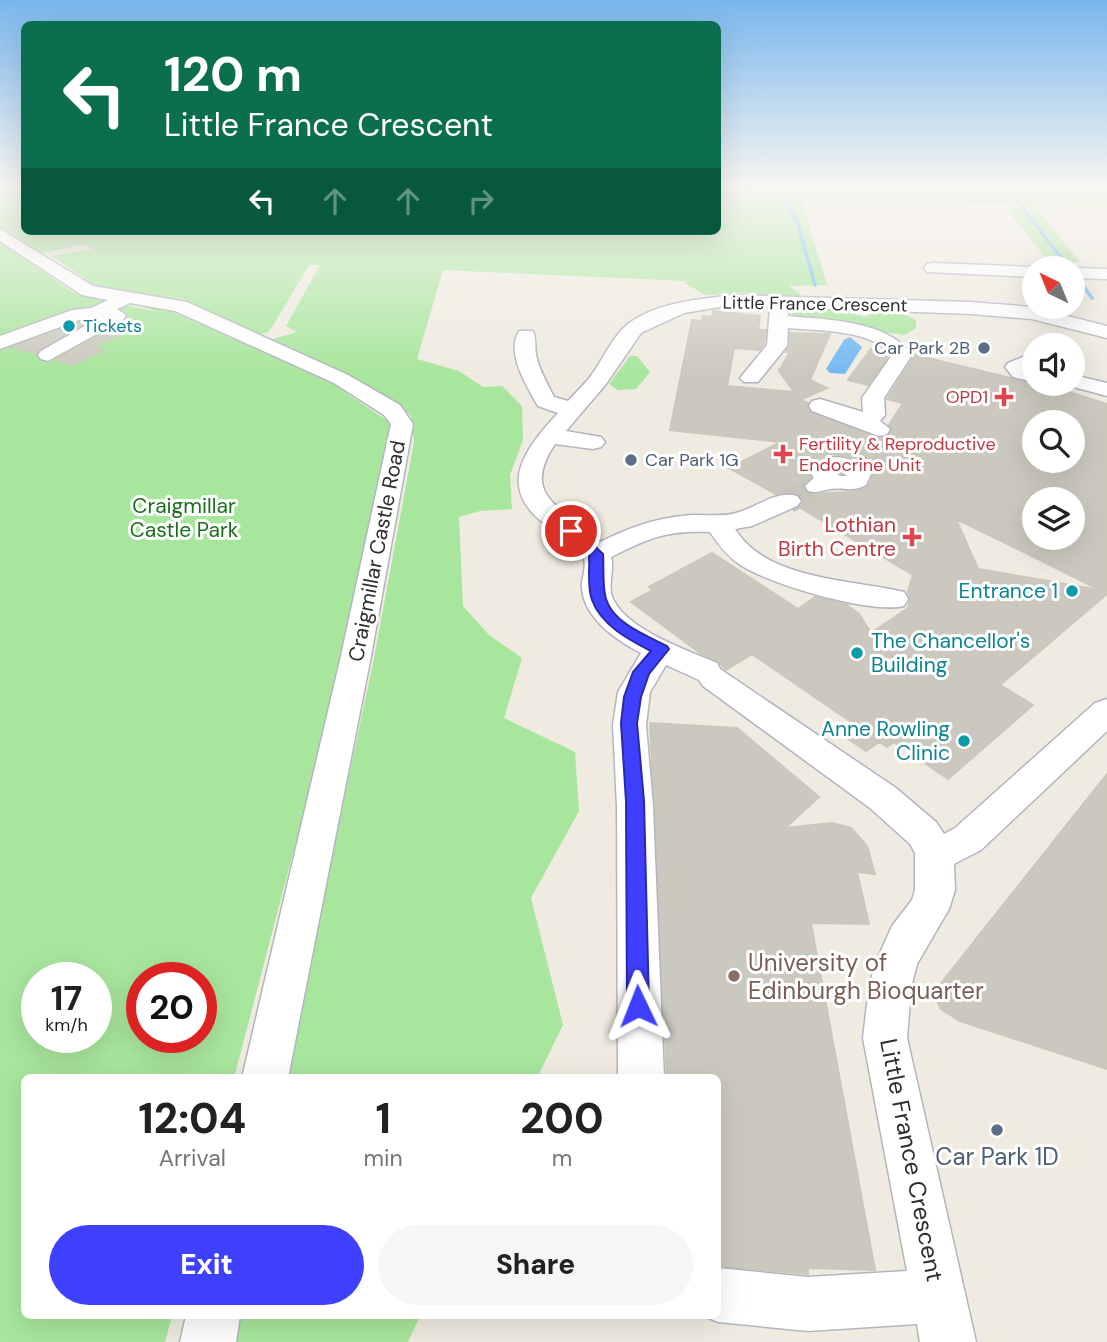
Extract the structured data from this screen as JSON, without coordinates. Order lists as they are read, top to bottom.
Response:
{
  "streets": {
    "street": ["Little France Crescent", "Craigmillar Castle Road"]
  },
  "parks": ["Craigmillar Castle Park"],
  "places": {
    "other": [
      "Tickets",
      "Car Park 2B",
      "Car Park 1G",
      "Entrance 1",
      "The Chancellor's Building",
      "Anne Rowling Clinic",
      "University of Edinburgh Bioquarter",
      "Car Park 1D"
    ],
    "health": ["OPD1", "Fertility & Reproductive Endocrine Unit", "Lothian Birth Centre"]
  },
  "north": "top left",
  "page": {
    "turn": ["120 m", "Little France Crescent"],
    "speed": "17 km/h",
    "limit": "20",
    "eta": [
      "12:04",
      "Arrival",
      "1",
      "min",
      "200",
      "m"
    ],
    "buttons": ["Exit", "Share"]
  }
}
